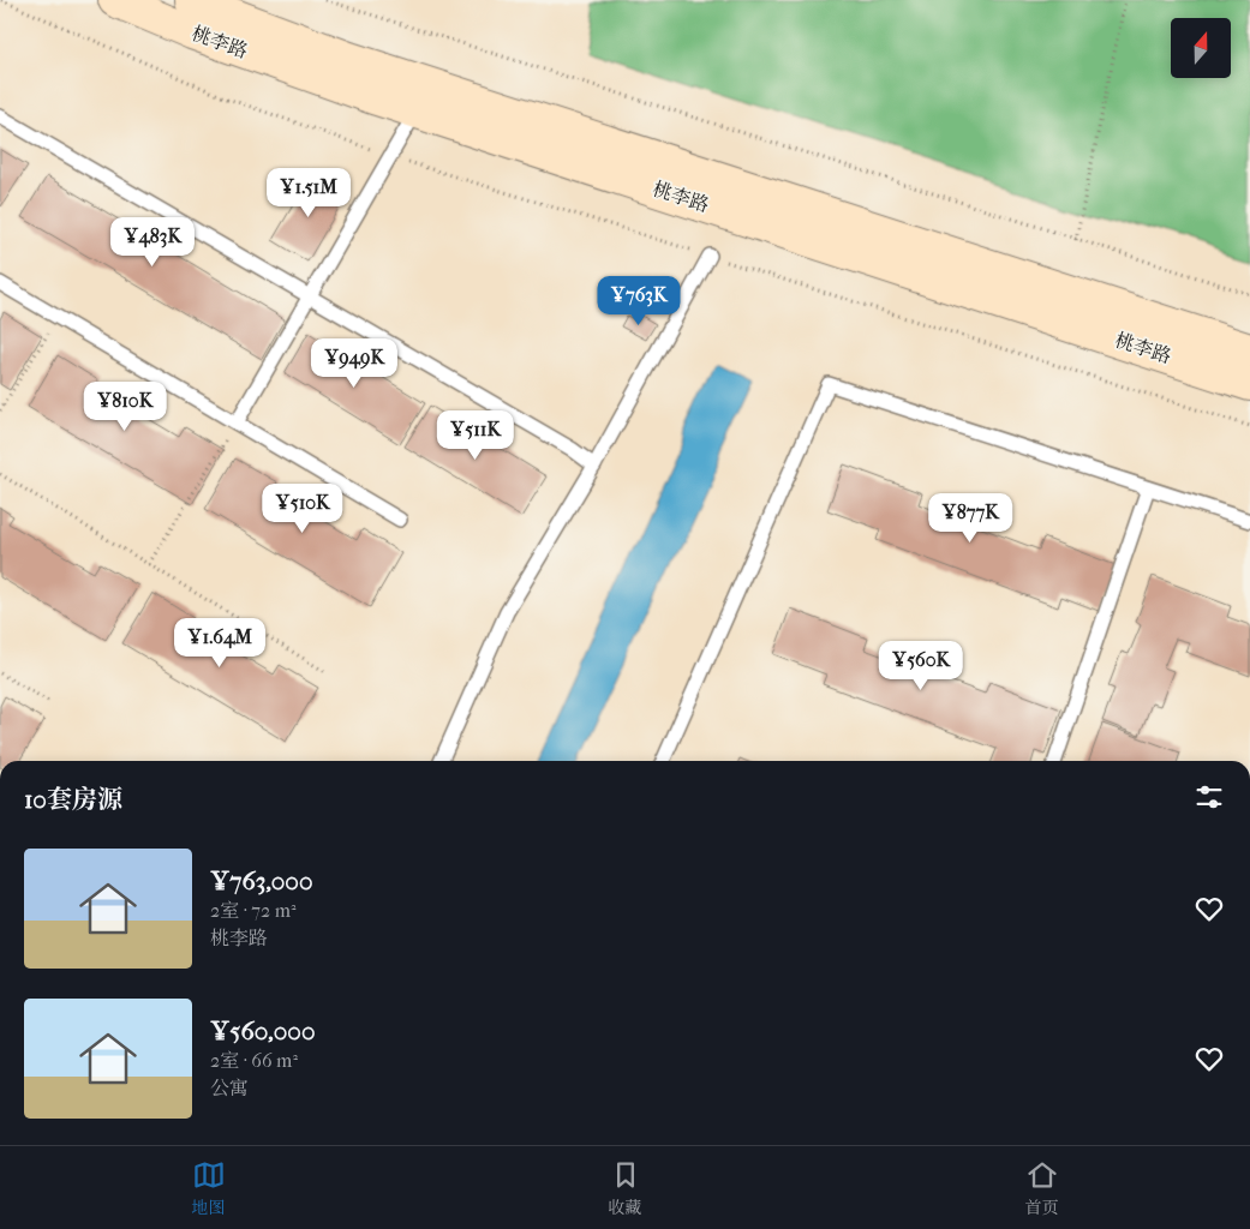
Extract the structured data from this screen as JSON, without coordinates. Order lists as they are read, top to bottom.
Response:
{
  "streets": {
    "main road": ["桃李路"]
  },
  "north": "top",
  "page": {
    "price": [
      "¥1.51M",
      "¥483K",
      "¥763K",
      "¥949K",
      "¥810K",
      "¥511K",
      "¥510K",
      "¥877K",
      "¥1.64M",
      "¥560K"
    ],
    "heading": "10套房源",
    "list": [
      {
        "name": "¥763,000",
        "note": "2室 · 72 m² · 桃李路"
      },
      {
        "name": "¥560,000",
        "note": "2室 · 66 m² · 公寓"
      }
    ],
    "tabs": ["地图", "收藏", "首页"]
  }
}
